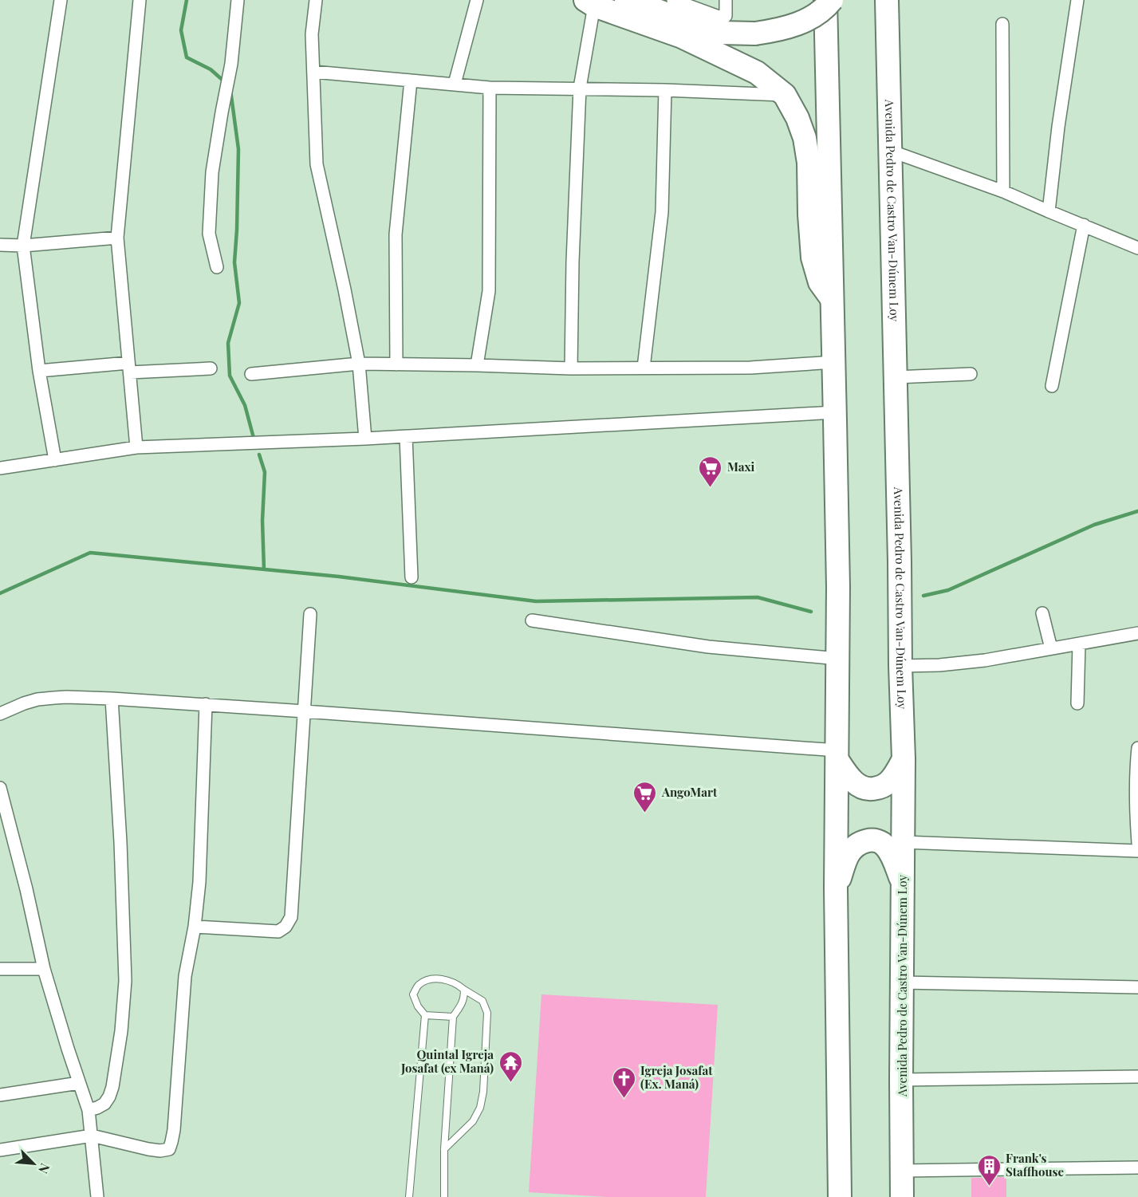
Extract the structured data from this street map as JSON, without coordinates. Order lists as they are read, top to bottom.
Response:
{
  "streets": {
    "highway": ["Avenida Pedro de Castro Van-Dúnem Loy"]
  },
  "places": {
    "supermarket": ["Maxi", "AngoMart"],
    "temple": ["Quintal Igreja Josafat (ex Maná)"],
    "church": ["Igreja Josafat (Ex. Maná)"],
    "building": ["Frank's Staffhouse"]
  },
  "north": "bottom right"
}
